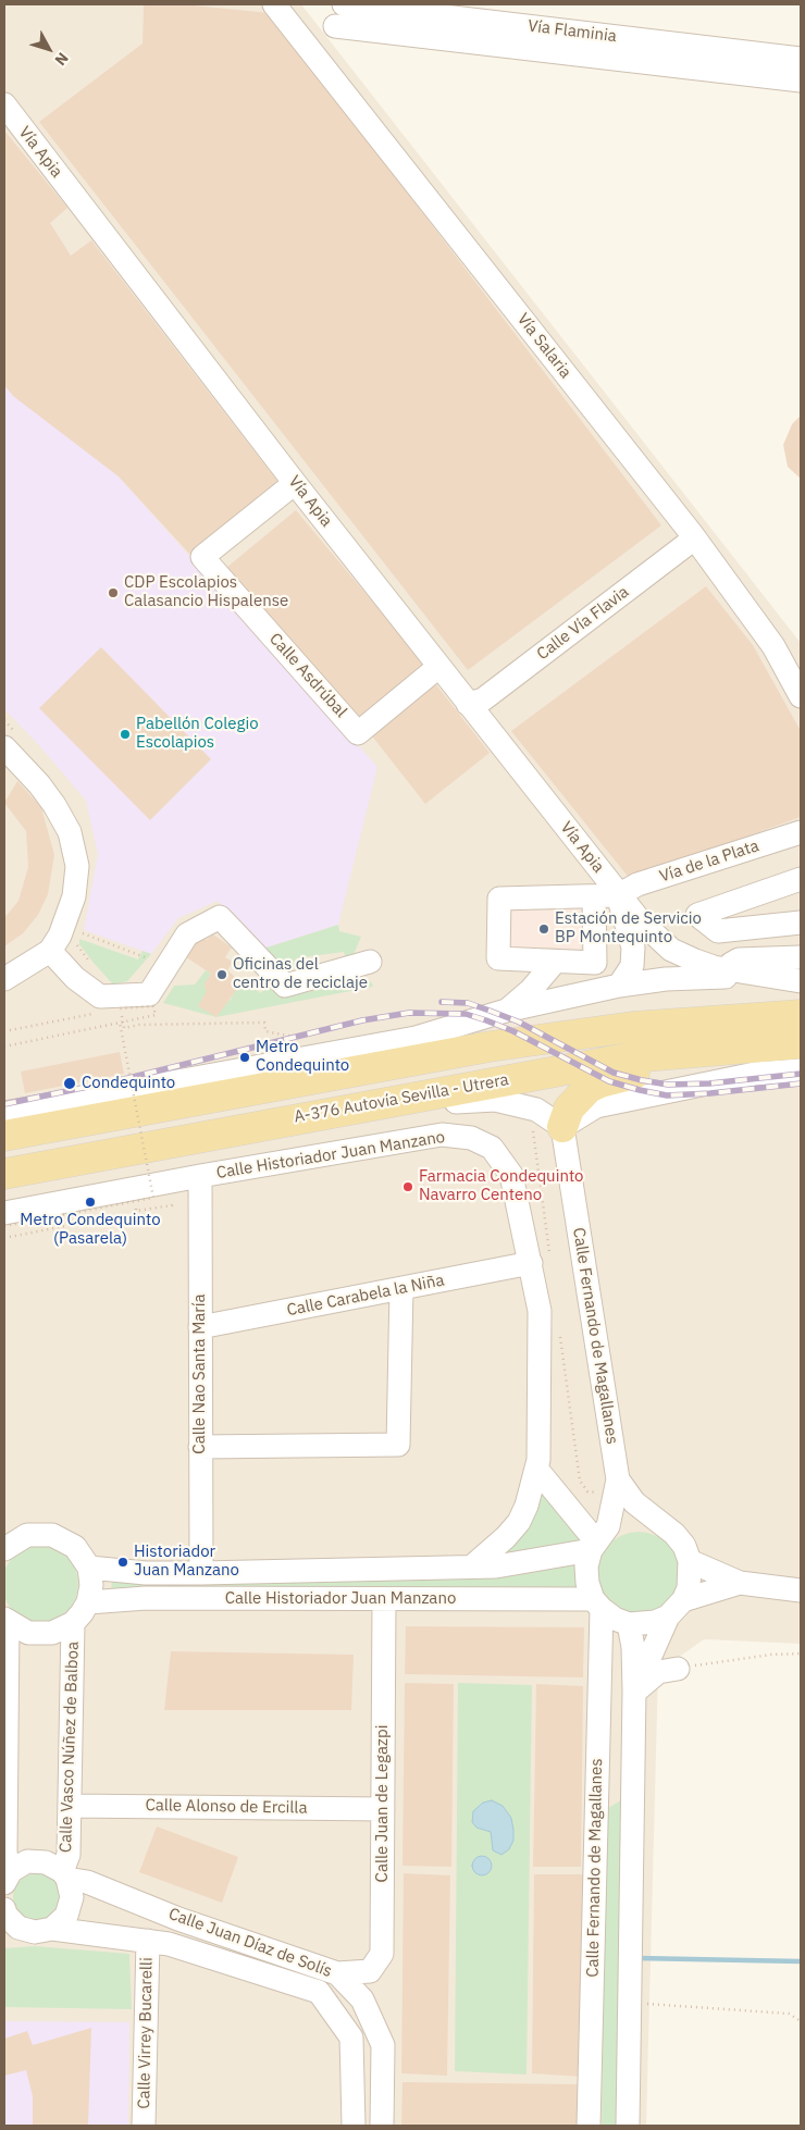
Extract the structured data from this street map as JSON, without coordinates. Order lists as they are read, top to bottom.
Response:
{
  "streets": {
    "main road": ["A-376 Autovía Sevilla - Utrera"],
    "street": [
      "Vía Flaminia",
      "Vía Apia",
      "Vía Salaria",
      "Calle Vía Flavia",
      "Calle Asdrúbal",
      "Vía de la Plata",
      "Calle Historiador Juan Manzano",
      "Calle Carabela la Niña",
      "Calle Fernando de Magallanes",
      "Calle Nao Santa María",
      "Calle Vasco Núñez de Balboa",
      "Calle Juan de Legazpi",
      "Calle Alonso de Ercilla",
      "Calle Juan Díaz de Solís",
      "Calle Virrey Bucarelli"
    ]
  },
  "crossings": [
    ["Vía Apia", "Calle Vía Flavia"],
    ["Vía Apia", "Calle Asdrúbal"],
    ["Vía Apia", "Vía de la Plata"],
    ["Vía Salaria", "Calle Vía Flavia"],
    ["Calle Historiador Juan Manzano", "Calle Carabela la Niña"],
    ["Calle Historiador Juan Manzano", "Calle Fernando de Magallanes"],
    ["Calle Historiador Juan Manzano", "Calle Nao Santa María"],
    ["Calle Historiador Juan Manzano", "Calle Juan de Legazpi"],
    ["Calle Carabela la Niña", "Calle Nao Santa María"],
    ["Calle Vasco Núñez de Balboa", "Calle Alonso de Ercilla"],
    ["Calle Vasco Núñez de Balboa", "Calle Juan Díaz de Solís"],
    ["Calle Juan de Legazpi", "Calle Alonso de Ercilla"],
    ["Calle Juan de Legazpi", "Calle Juan Díaz de Solís"],
    ["Calle Juan Díaz de Solís", "Calle Virrey Bucarelli"]
  ],
  "places": [
    "CDP Escolapios Calasancio Hispalense",
    "Pabellón Colegio Escolapios",
    "Estación de Servicio BP Montequinto",
    "Oficinas del centro de reciclaje",
    "Metro Condequinto",
    "Condequinto",
    "Farmacia Condequinto Navarro Centeno",
    "Metro Condequinto (Pasarela)",
    "Historiador Juan Manzano"
  ],
  "north": "bottom right"
}
